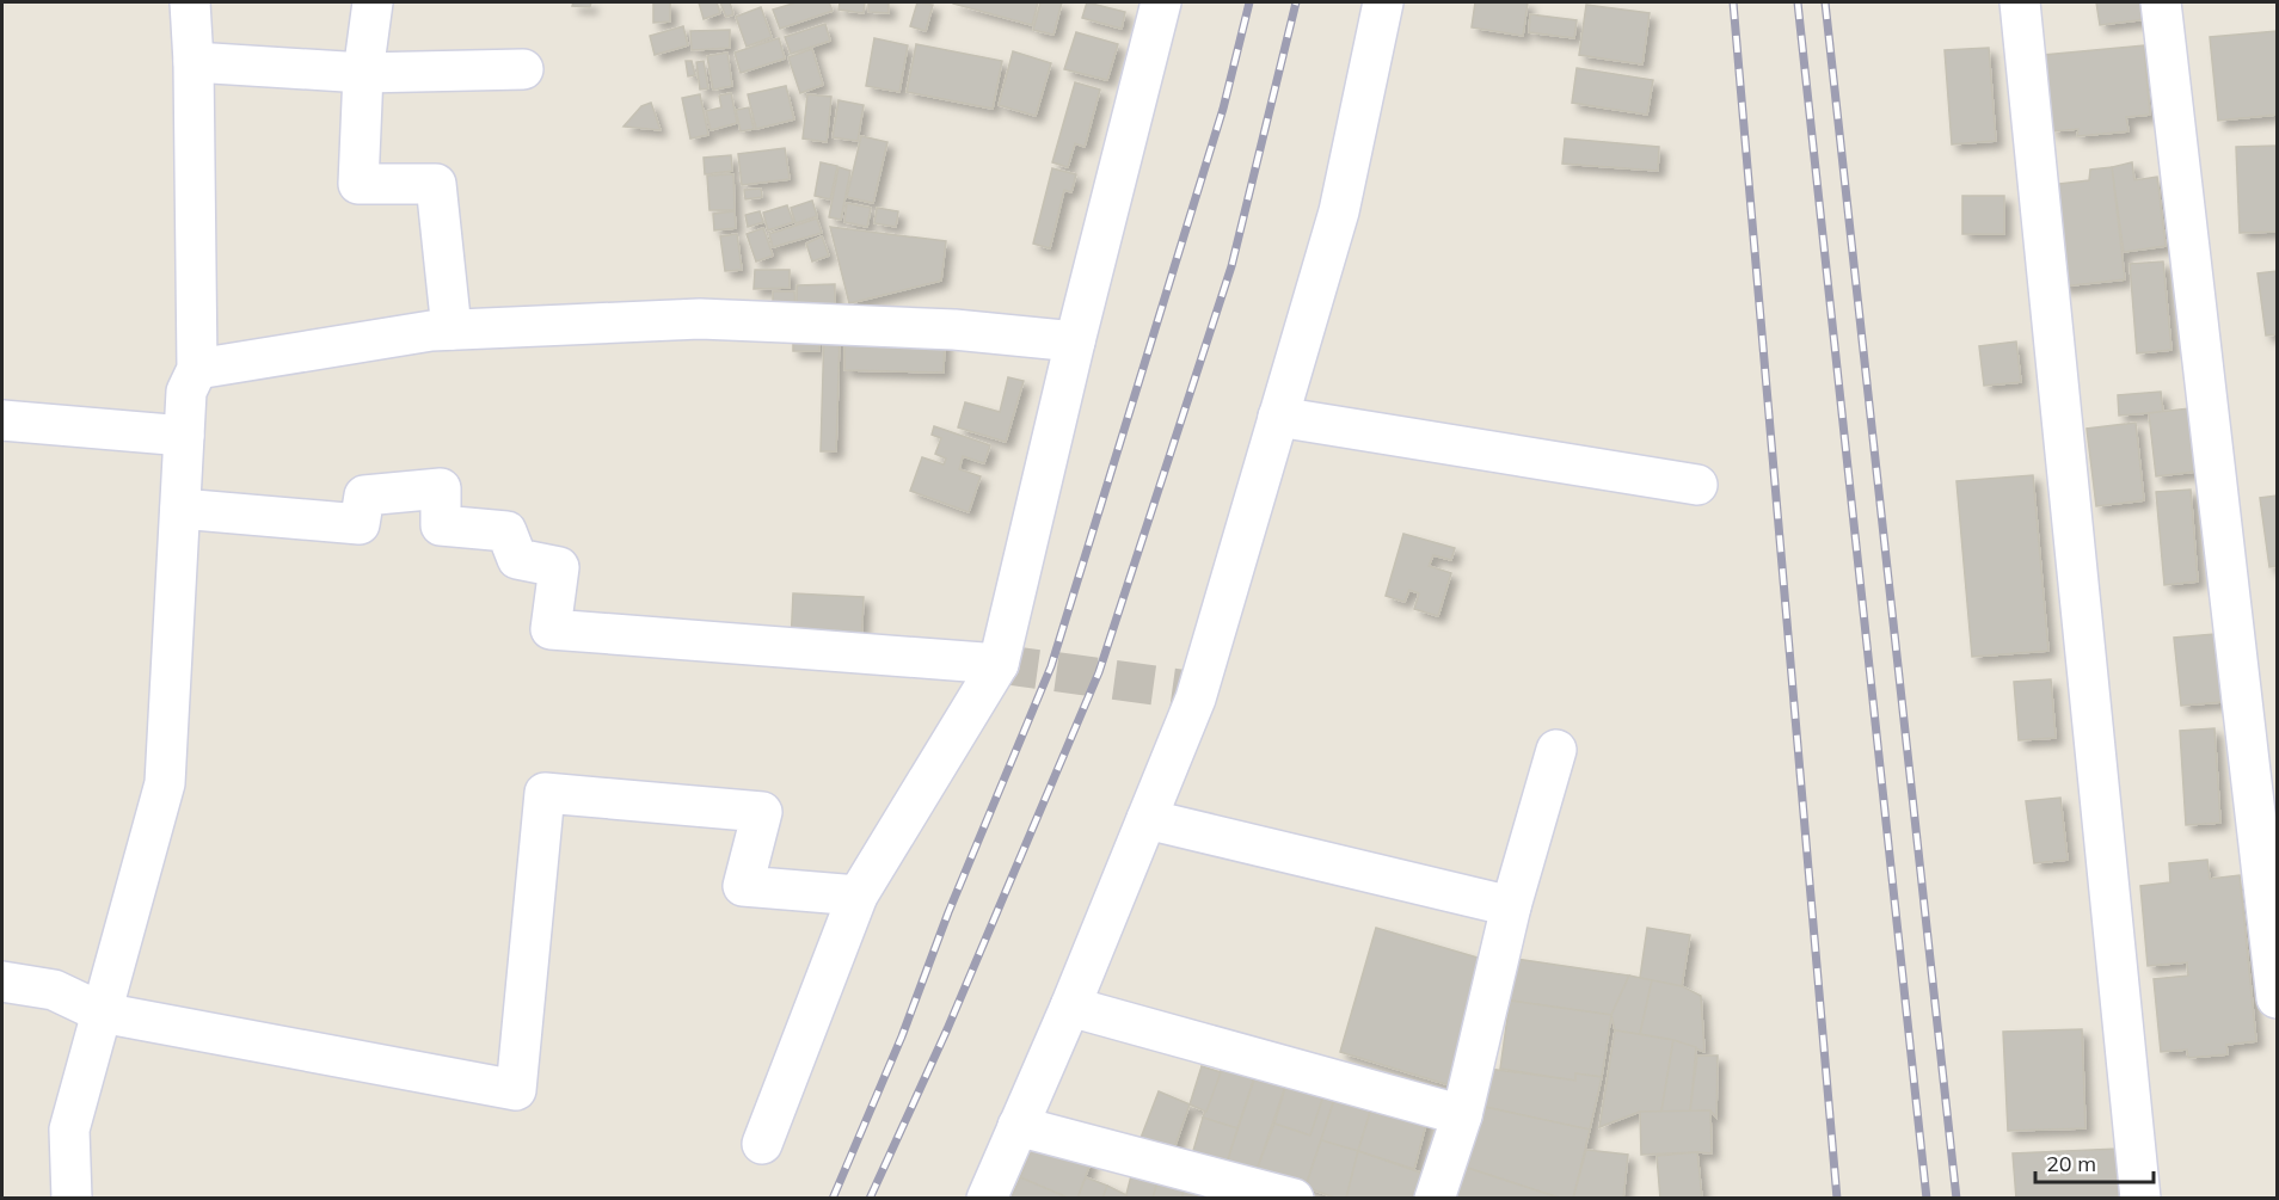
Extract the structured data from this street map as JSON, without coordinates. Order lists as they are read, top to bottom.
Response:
{
  "scale_bar": "20 m"
}
